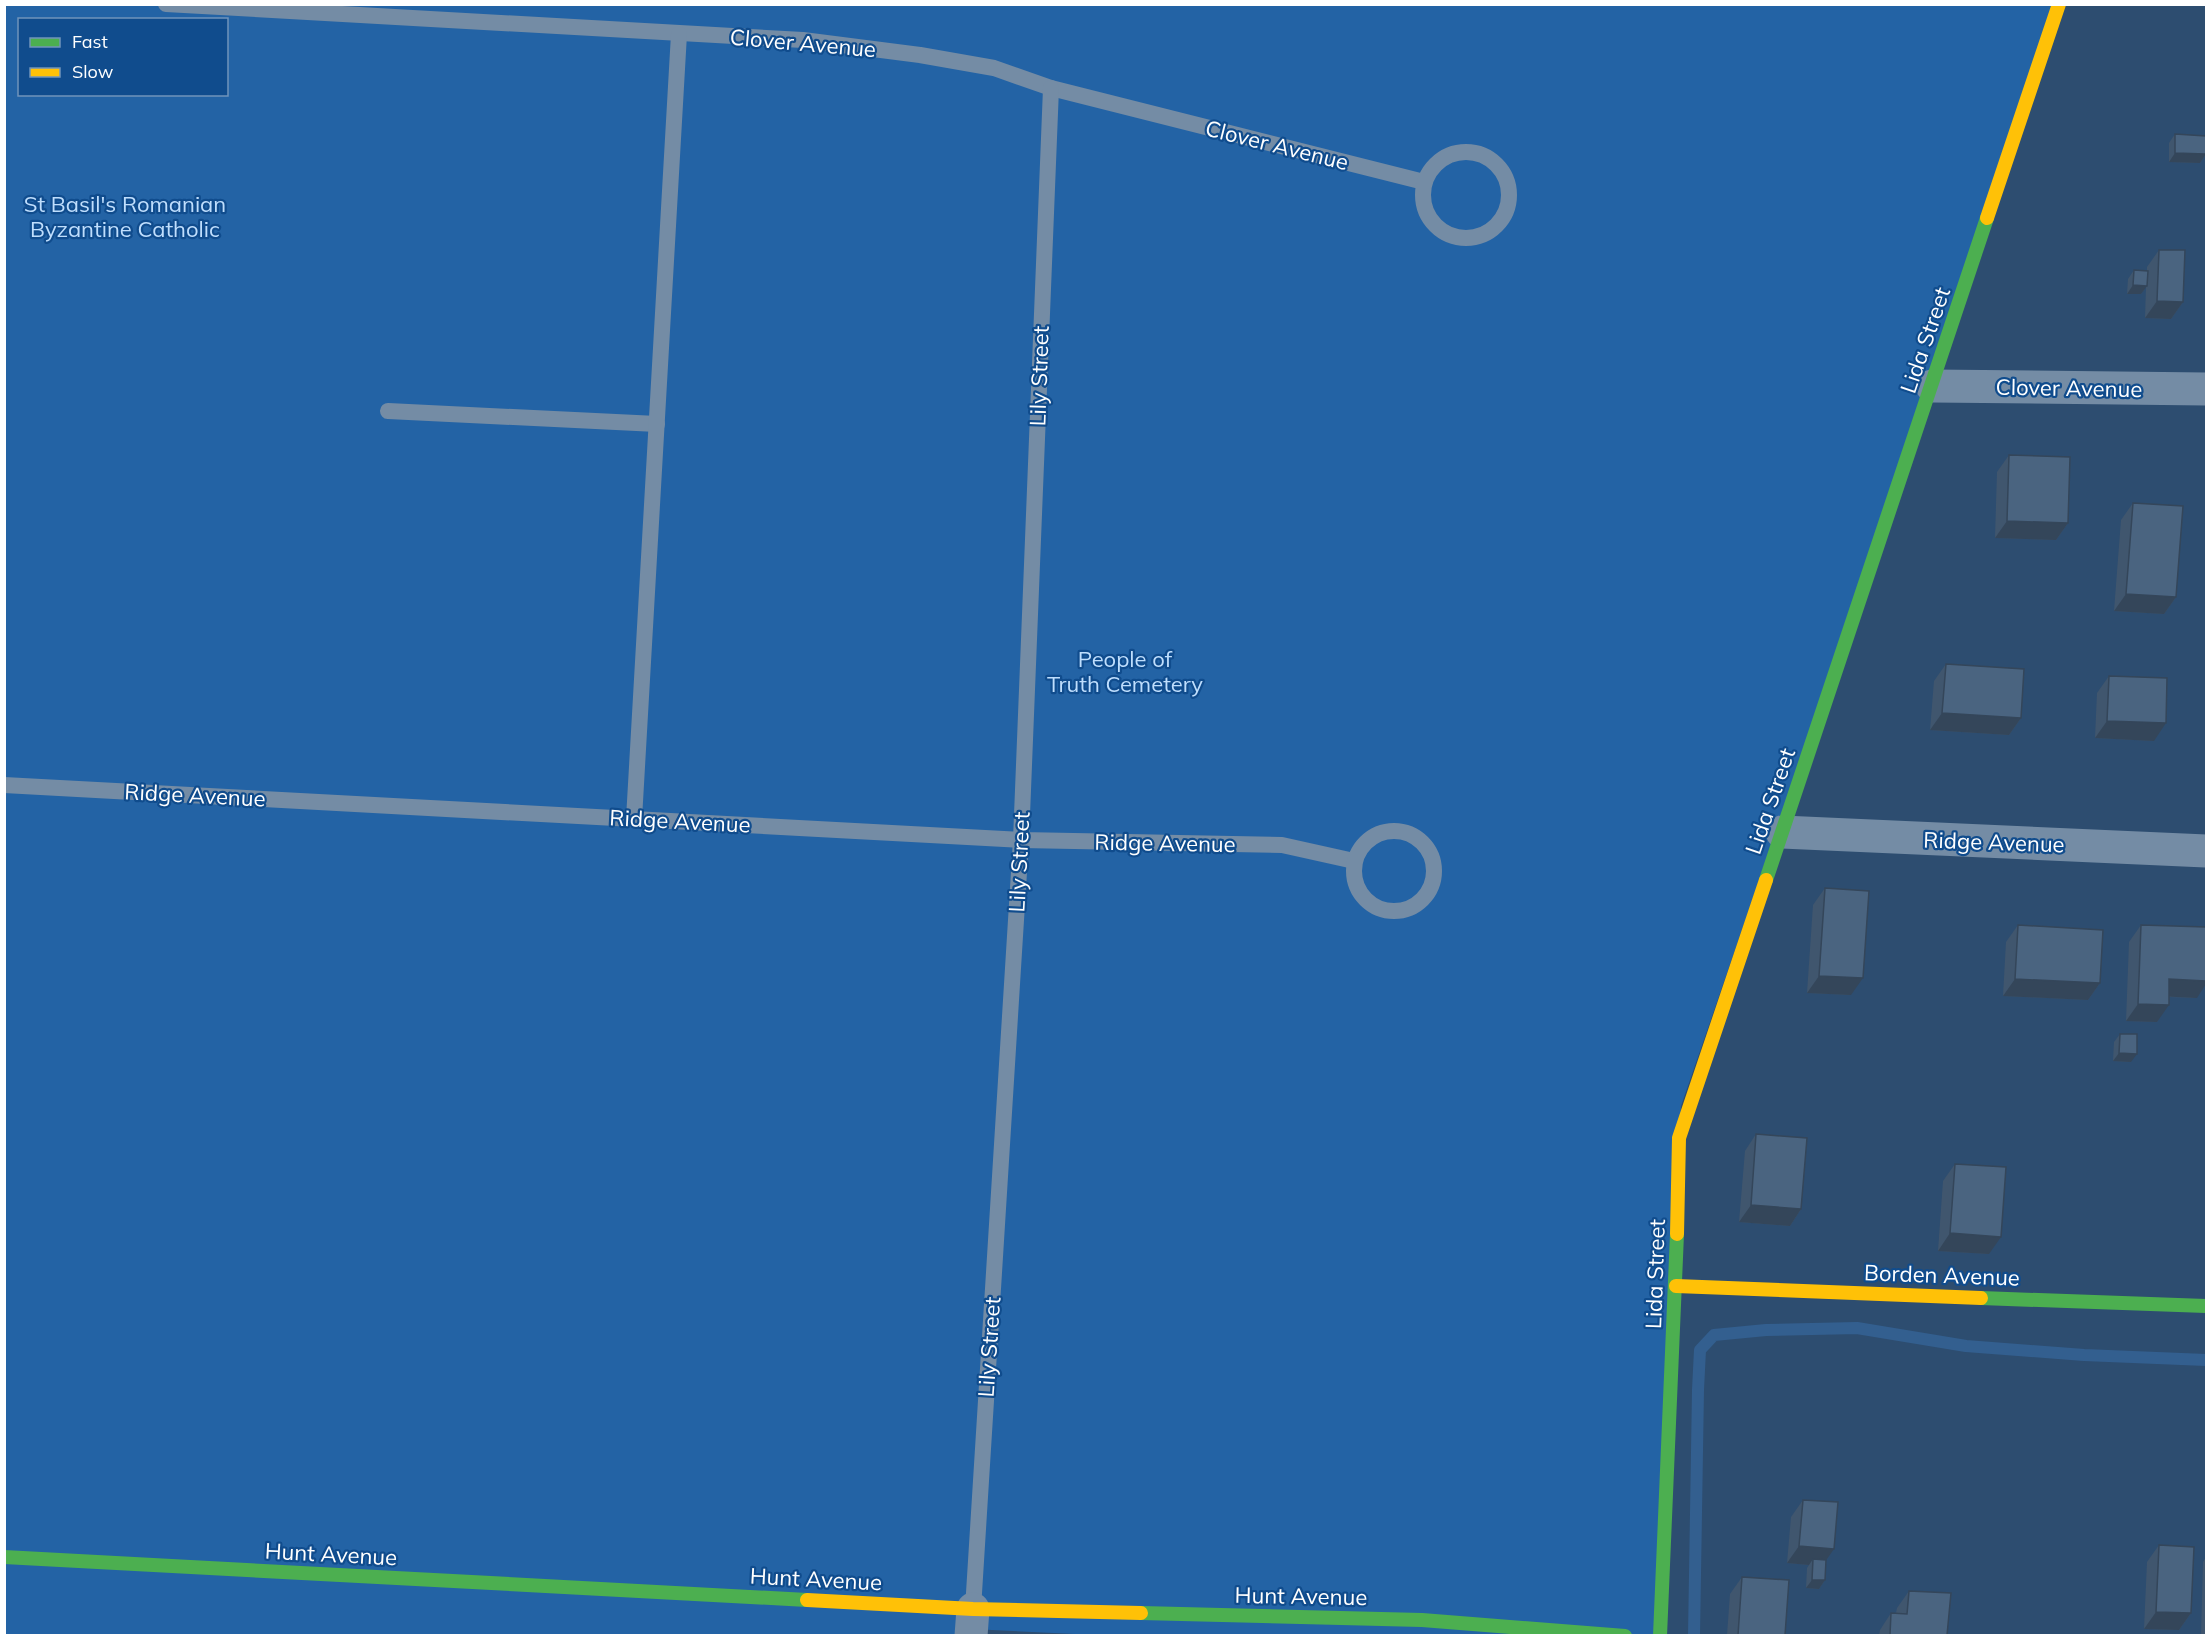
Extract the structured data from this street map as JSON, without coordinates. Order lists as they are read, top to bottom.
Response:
{
  "streets": {
    "street": [
      "Clover Avenue",
      "Lida Street",
      "Ridge Avenue",
      "Borden Avenue",
      "Hunt Avenue"
    ],
    "lane": ["Lily Street"]
  },
  "crossings": [
    ["Clover Avenue", "Lida Street"],
    ["Clover Avenue", "Lily Street"],
    ["Lida Street", "Ridge Avenue"],
    ["Lida Street", "Borden Avenue"],
    ["Lily Street", "Ridge Avenue"],
    ["Lily Street", "Hunt Avenue"]
  ],
  "parks": ["St Basil's Romanian Byzantine Catholic", "People of Truth Cemetery"],
  "legend": ["Fast", "Slow"]
}
